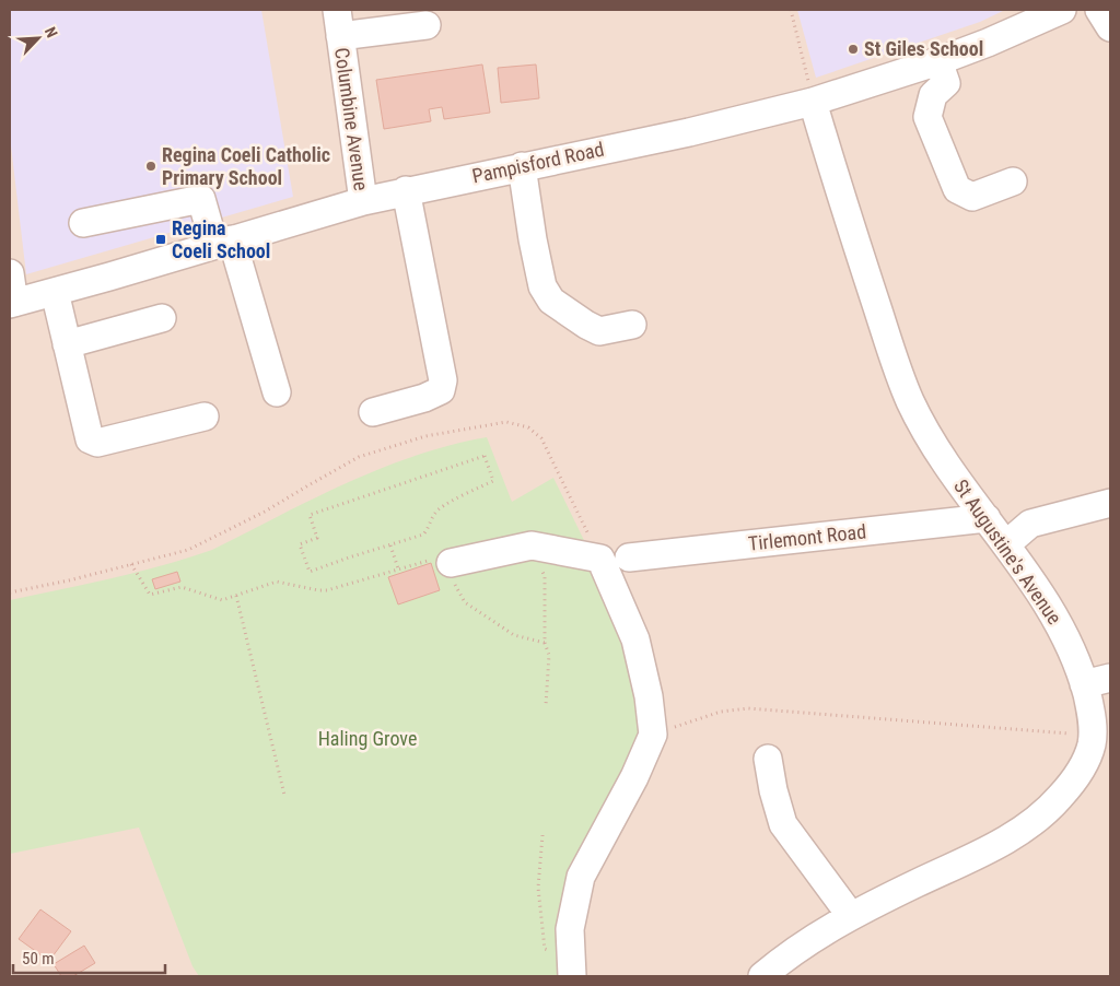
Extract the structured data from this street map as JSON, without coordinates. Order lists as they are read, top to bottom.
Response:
{
  "streets": {
    "street": [
      "Columbine Avenue",
      "Pampisford Road",
      "Tirlemont Road",
      "St Augustine's Avenue"
    ]
  },
  "crossings": [
    ["Columbine Avenue", "Pampisford Road"],
    ["Pampisford Road", "St Augustine's Avenue"],
    ["Tirlemont Road", "St Augustine's Avenue"]
  ],
  "parks": ["Haling Grove"],
  "places": {
    "other": ["St Giles School", "Regina Coeli Catholic Primary School"],
    "transit": ["Regina Coeli School"]
  },
  "scale_bar": "50 m",
  "north": "top right"
}
